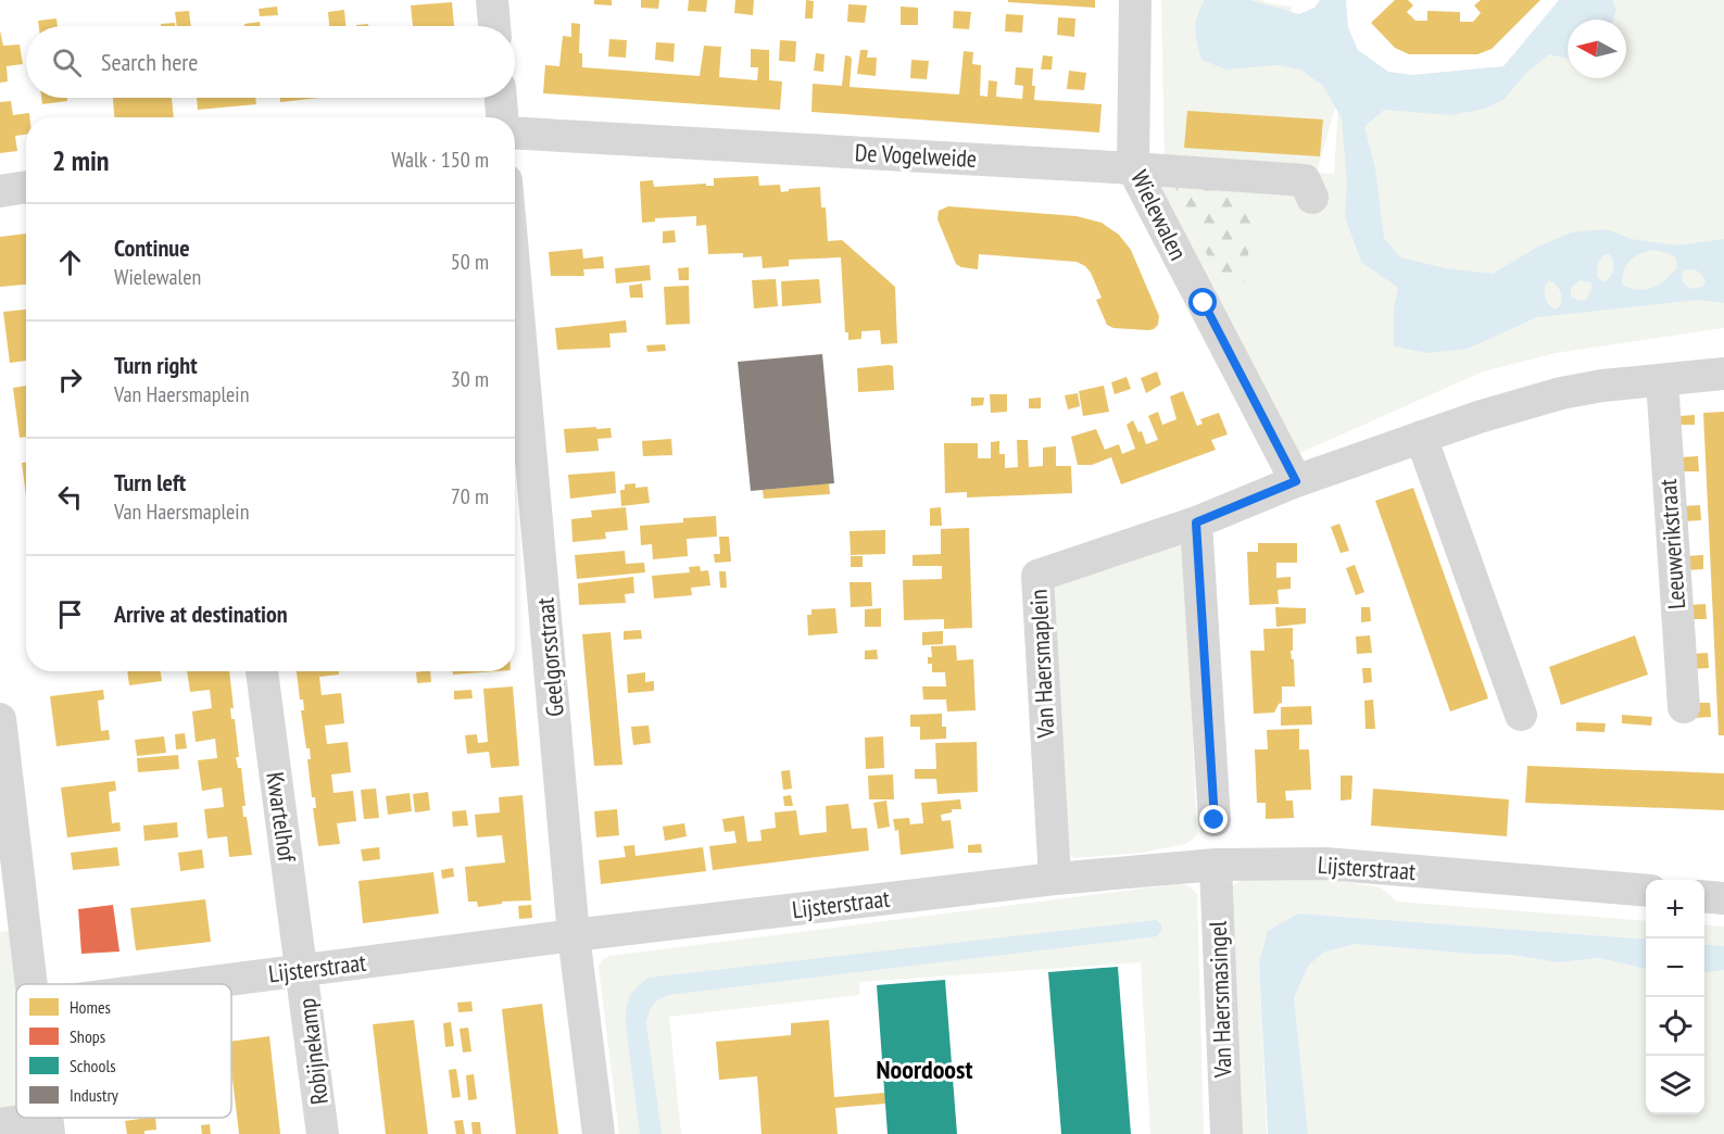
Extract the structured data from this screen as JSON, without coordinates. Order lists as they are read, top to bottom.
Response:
{
  "streets": {
    "street": [
      "De Vogelweide",
      "Wielewalen",
      "Leeuwerikstraat",
      "Geelgorsstraat",
      "Van Haersmaplein",
      "Kwartelhof",
      "Lijsterstraat",
      "Van Haersmasingel",
      "Robijnekamp"
    ]
  },
  "crossings": [
    ["De Vogelweide", "Wielewalen"],
    ["Wielewalen", "Van Haersmaplein"],
    ["Geelgorsstraat", "Lijsterstraat"],
    ["Van Haersmaplein", "Lijsterstraat"],
    ["Kwartelhof", "Lijsterstraat"],
    ["Kwartelhof", "Robijnekamp"],
    ["Lijsterstraat", "Van Haersmasingel"],
    ["Lijsterstraat", "Robijnekamp"]
  ],
  "districts": ["Noordoost"],
  "legend": [
    "Homes",
    "Shops",
    "Schools",
    "Industry"
  ],
  "north": "left",
  "page": {
    "search": "Search here",
    "heading": ["2 min", "Walk · 150 m"],
    "list": [
      ["Continue", "Wielewalen", "50 m"],
      ["Turn right", "Van Haersmaplein", "30 m"],
      ["Turn left", "Van Haersmaplein", "70 m"],
      "Arrive at destination"
    ],
    "map_buttons": ["+", "−"]
  }
}
